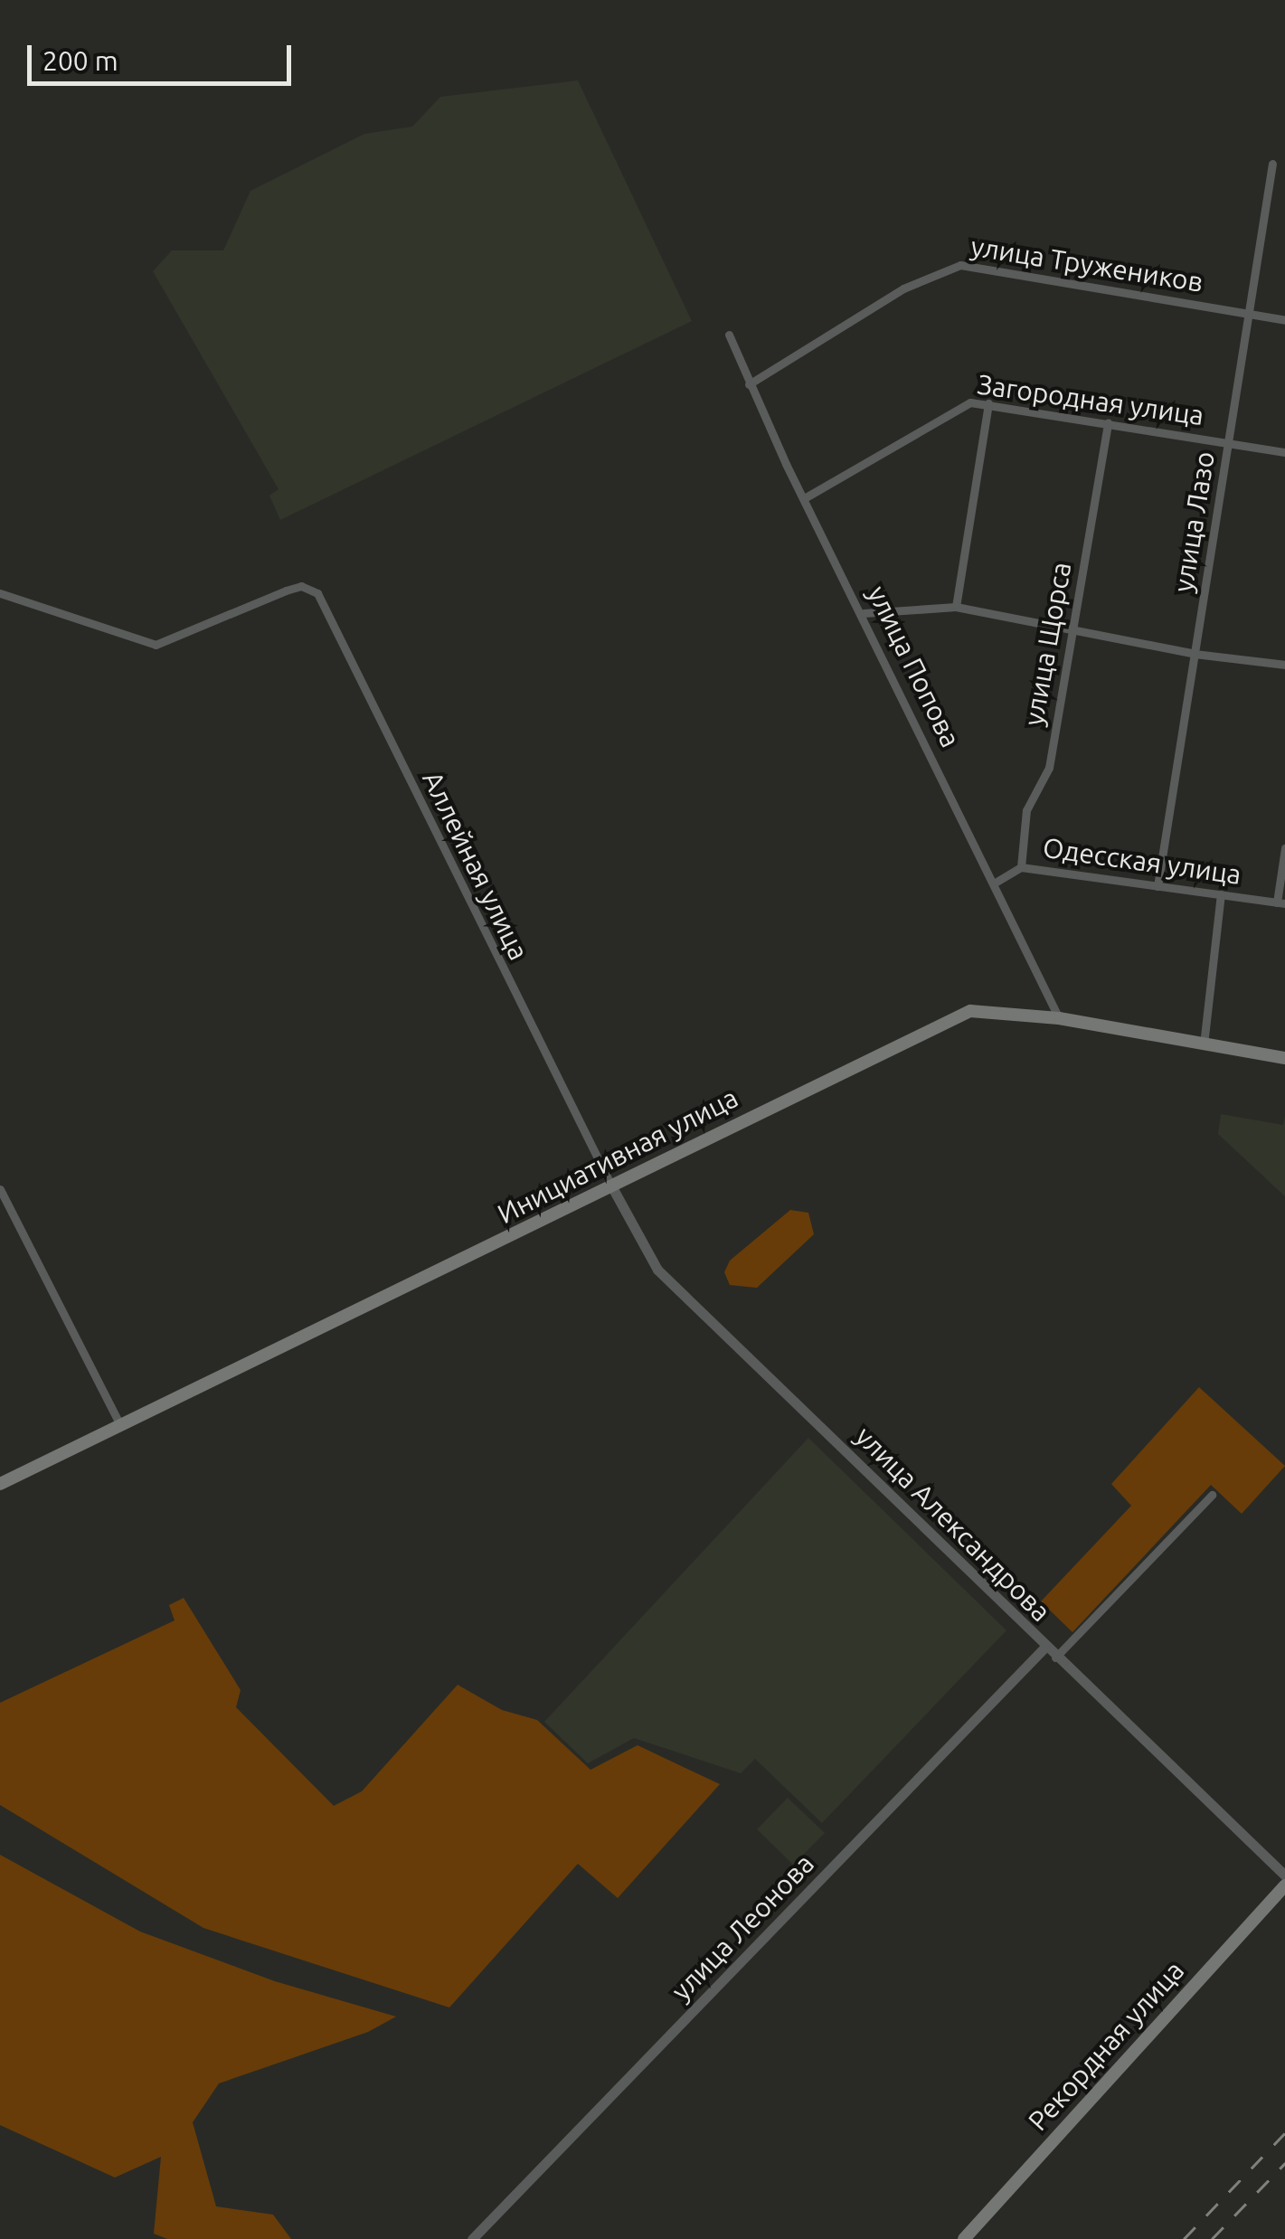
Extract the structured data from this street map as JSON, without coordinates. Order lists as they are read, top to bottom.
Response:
{
  "streets": {
    "main road": ["Инициативная улица", "Рекордная улица"],
    "street": [
      "улица Тружеников",
      "Загородная улица",
      "улица Лазо",
      "улица Щорса",
      "улица Попова",
      "Одесская улица",
      "Аллейная улица",
      "улица Александрова",
      "улица Леонова"
    ]
  },
  "crossings": [
    ["улица Тружеников", "улица Лазо"],
    ["улица Тружеников", "улица Попова"],
    ["Загородная улица", "улица Лазо"],
    ["Загородная улица", "улица Щорса"],
    ["Загородная улица", "улица Попова"],
    ["улица Лазо", "Одесская улица"],
    ["улица Щорса", "Одесская улица"],
    ["улица Попова", "Одесская улица"],
    ["улица Попова", "Инициативная улица"],
    ["Аллейная улица", "Инициативная улица"],
    ["Аллейная улица", "улица Александрова"],
    ["Инициативная улица", "улица Александрова"],
    ["улица Александрова", "улица Леонова"]
  ],
  "scale_bar": "200 m"
}
